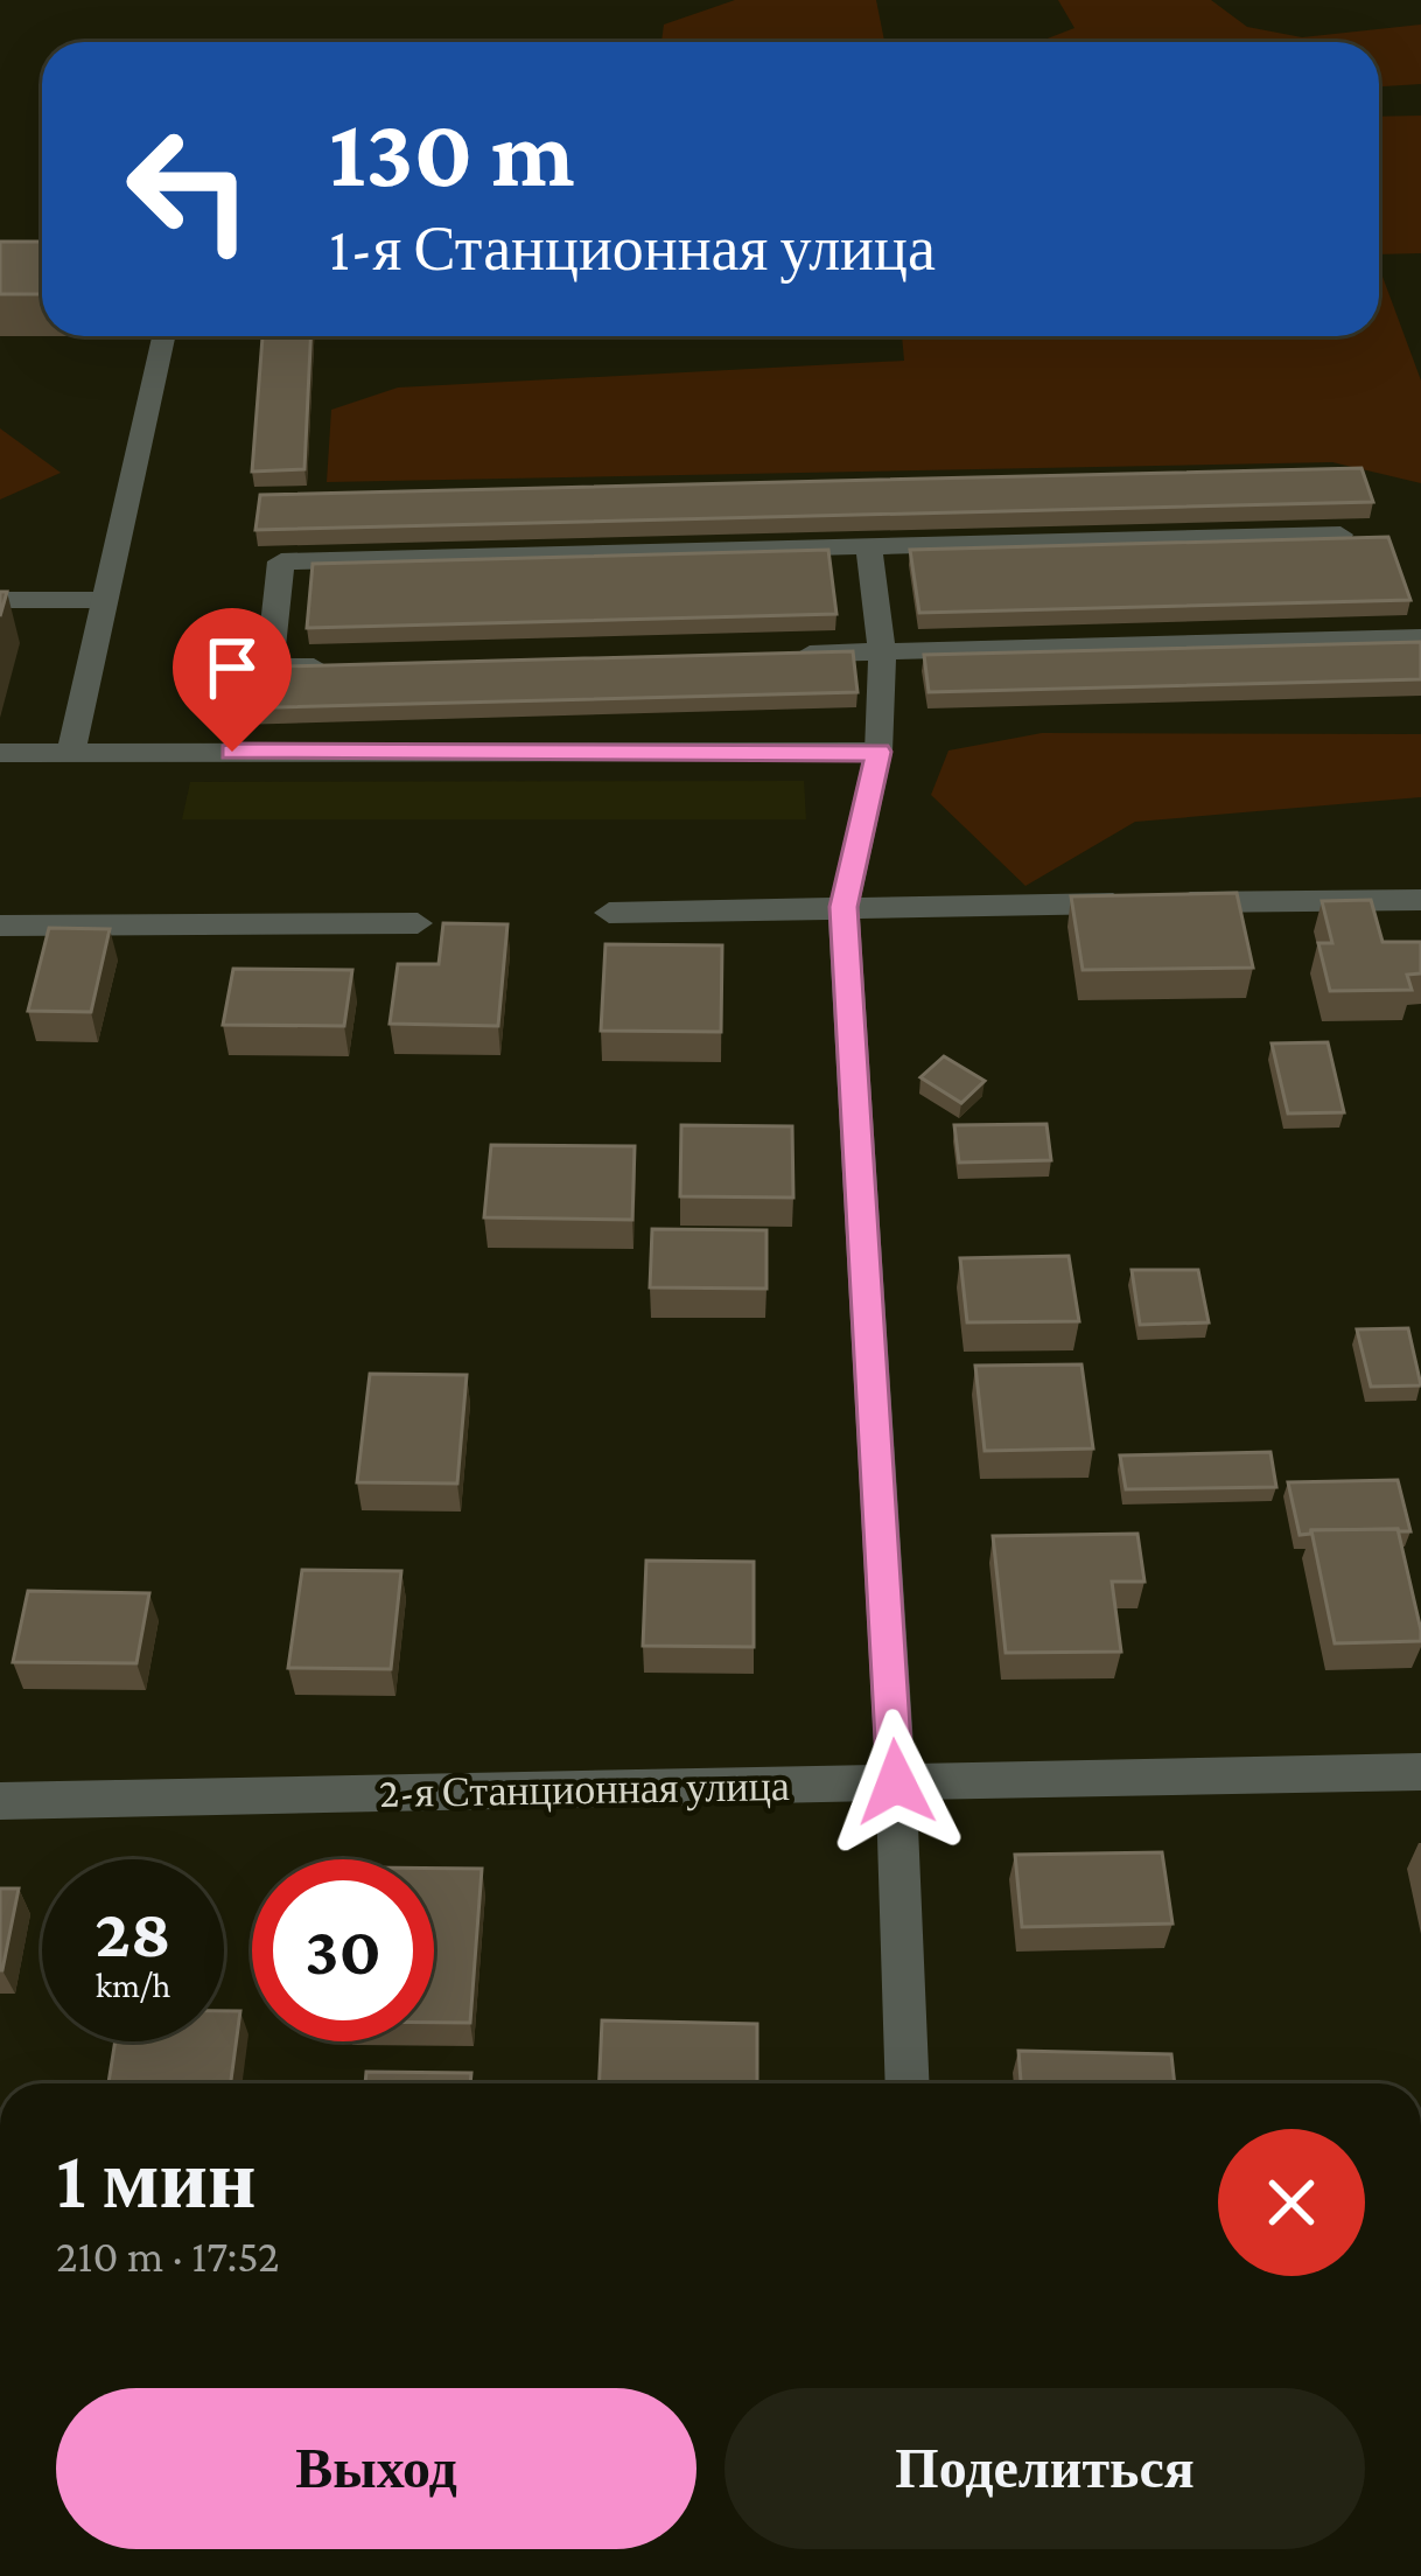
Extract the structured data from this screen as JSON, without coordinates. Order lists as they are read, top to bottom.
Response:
{
  "streets": {
    "street": ["2-я Станционная улица"]
  },
  "page": {
    "turn": ["130 m", "1-я Станционная улица"],
    "speed": "28 km/h",
    "limit": "30",
    "heading": ["1 мин", "210 m · 17:52"],
    "buttons": ["Выход", "Поделиться"]
  }
}
